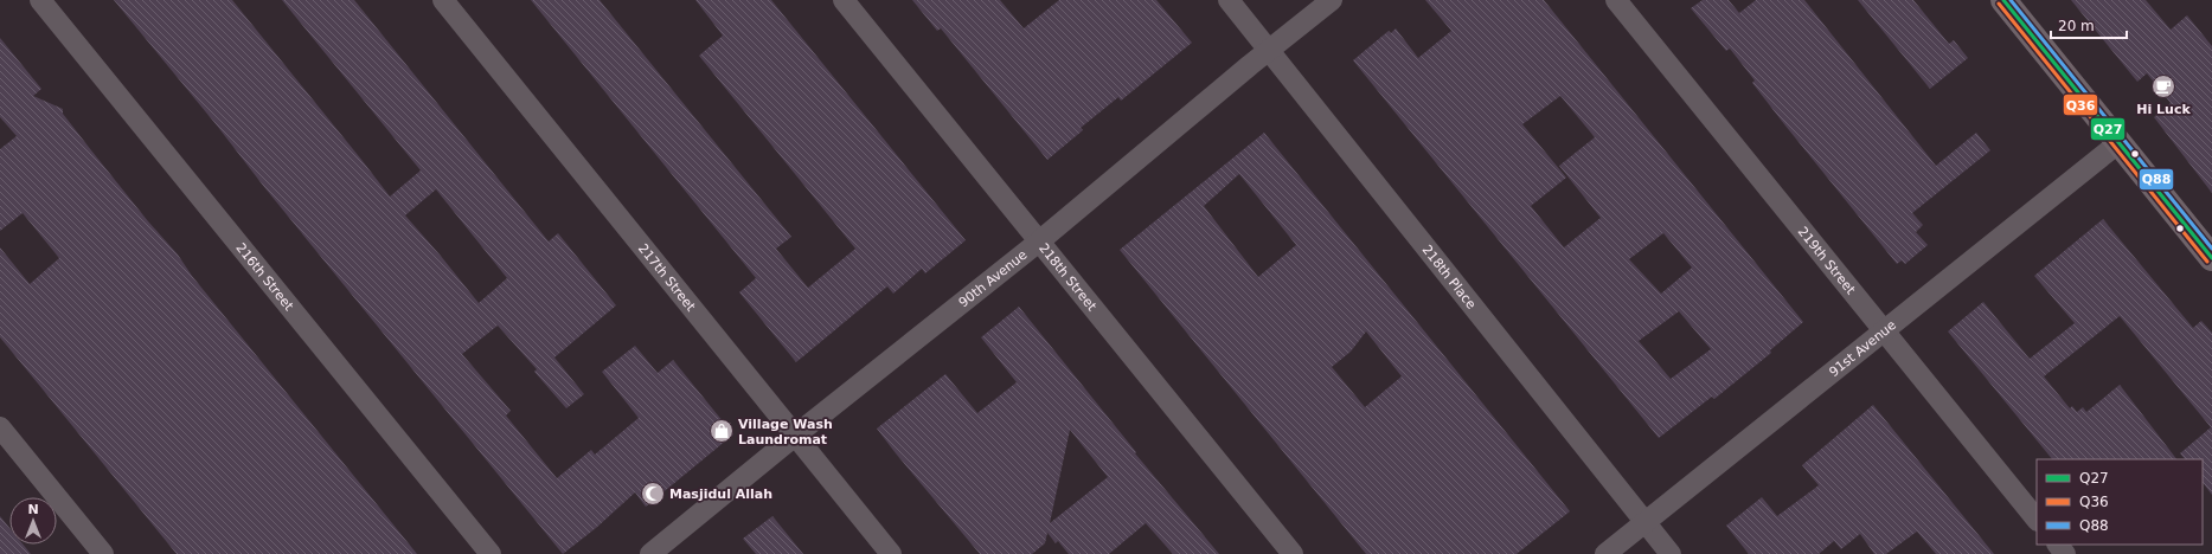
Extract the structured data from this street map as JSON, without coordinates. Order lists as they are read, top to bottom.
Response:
{
  "streets": {
    "street": [
      "219th Street",
      "216th Street",
      "217th Street",
      "218th Street",
      "218th Place",
      "90th Avenue",
      "91st Avenue"
    ]
  },
  "crossings": [
    ["219th Street", "91st Avenue"],
    ["217th Street", "90th Avenue"],
    ["218th Street", "90th Avenue"],
    ["218th Place", "90th Avenue"],
    ["218th Place", "91st Avenue"]
  ],
  "places": {
    "cafe": ["Hi Luck"],
    "shop": ["Village Wash Laundromat"],
    "mosque": ["Masjidul Allah"]
  },
  "lines": ["transit line Q27", "transit line Q88", "transit line Q36"],
  "legend": ["Q27", "Q36", "Q88"],
  "scale_bar": "20 m",
  "north": "top"
}
